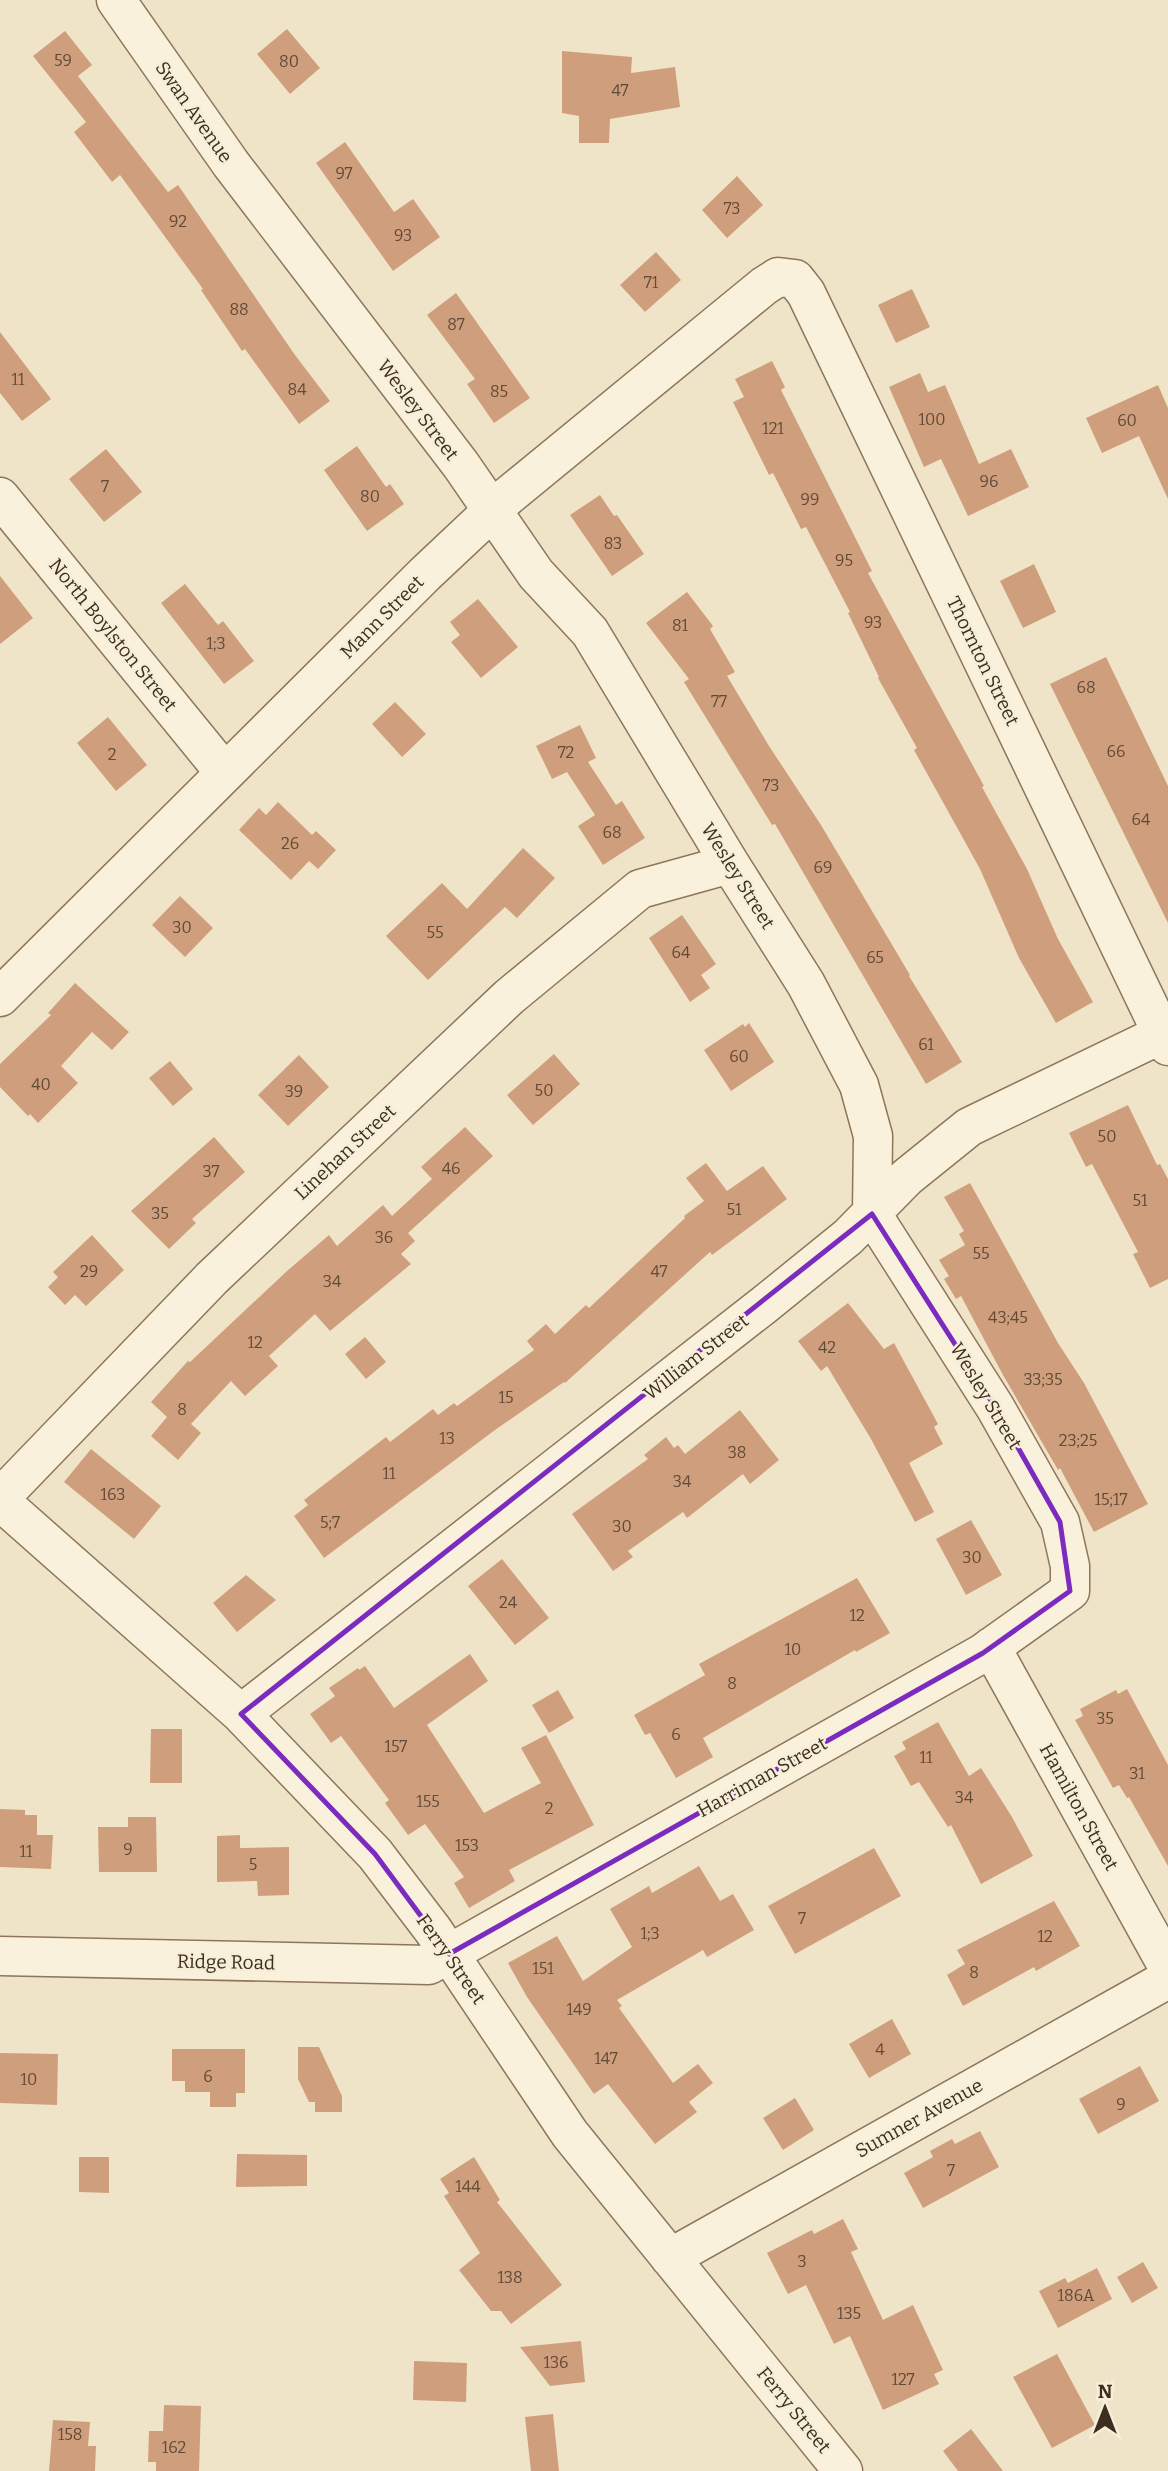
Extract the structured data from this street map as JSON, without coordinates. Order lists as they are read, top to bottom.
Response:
{
  "streets": {
    "street": [
      "Swan Avenue",
      "Wesley Street",
      "Mann Street",
      "North Boylston Street",
      "Thornton Street",
      "Linehan Street",
      "William Street",
      "Harriman Street",
      "Hamilton Street",
      "Ferry Street",
      "Ridge Road",
      "Sumner Avenue"
    ]
  },
  "crossings": [
    ["Swan Avenue", "Wesley Street"],
    ["Wesley Street", "Mann Street"],
    ["Wesley Street", "Linehan Street"],
    ["Wesley Street", "William Street"],
    ["Wesley Street", "Harriman Street"],
    ["Mann Street", "North Boylston Street"],
    ["Mann Street", "Thornton Street"],
    ["Thornton Street", "William Street"],
    ["Linehan Street", "Ferry Street"],
    ["William Street", "Ferry Street"],
    ["Harriman Street", "Hamilton Street"],
    ["Harriman Street", "Ferry Street"],
    ["Harriman Street", "Ridge Road"],
    ["Ferry Street", "Ridge Road"],
    ["Ferry Street", "Sumner Avenue"]
  ],
  "house_numbers": [
    "59",
    "80",
    "47",
    "97",
    "73",
    "92",
    "93",
    "71",
    "88",
    "87",
    "11",
    "84",
    "85",
    "100",
    "60",
    "121",
    "96",
    "7",
    "80",
    "99",
    "83",
    "95",
    "93",
    "81",
    "1;3",
    "68",
    "77",
    "66",
    "72",
    "2",
    "73",
    "64",
    "68",
    "26",
    "69",
    "30",
    "55",
    "64",
    "65",
    "61",
    "60",
    "40",
    "50",
    "39",
    "50",
    "46",
    "37",
    "51",
    "51",
    "35",
    "36",
    "55",
    "29",
    "47",
    "34",
    "43;45",
    "12",
    "42",
    "33;35",
    "15",
    "8",
    "13",
    "23;25",
    "38",
    "11",
    "34",
    "163",
    "15;17",
    "5;7",
    "30",
    "30",
    "24",
    "12",
    "10",
    "8",
    "35",
    "6",
    "157",
    "11",
    "31",
    "34",
    "155",
    "2",
    "153",
    "9",
    "11",
    "5",
    "7",
    "1;3",
    "12",
    "151",
    "8",
    "149",
    "4",
    "147",
    "6",
    "10",
    "9",
    "7",
    "144",
    "3",
    "138",
    "186A",
    "135",
    "136",
    "127",
    "158",
    "162"
  ],
  "north": "top"
}
